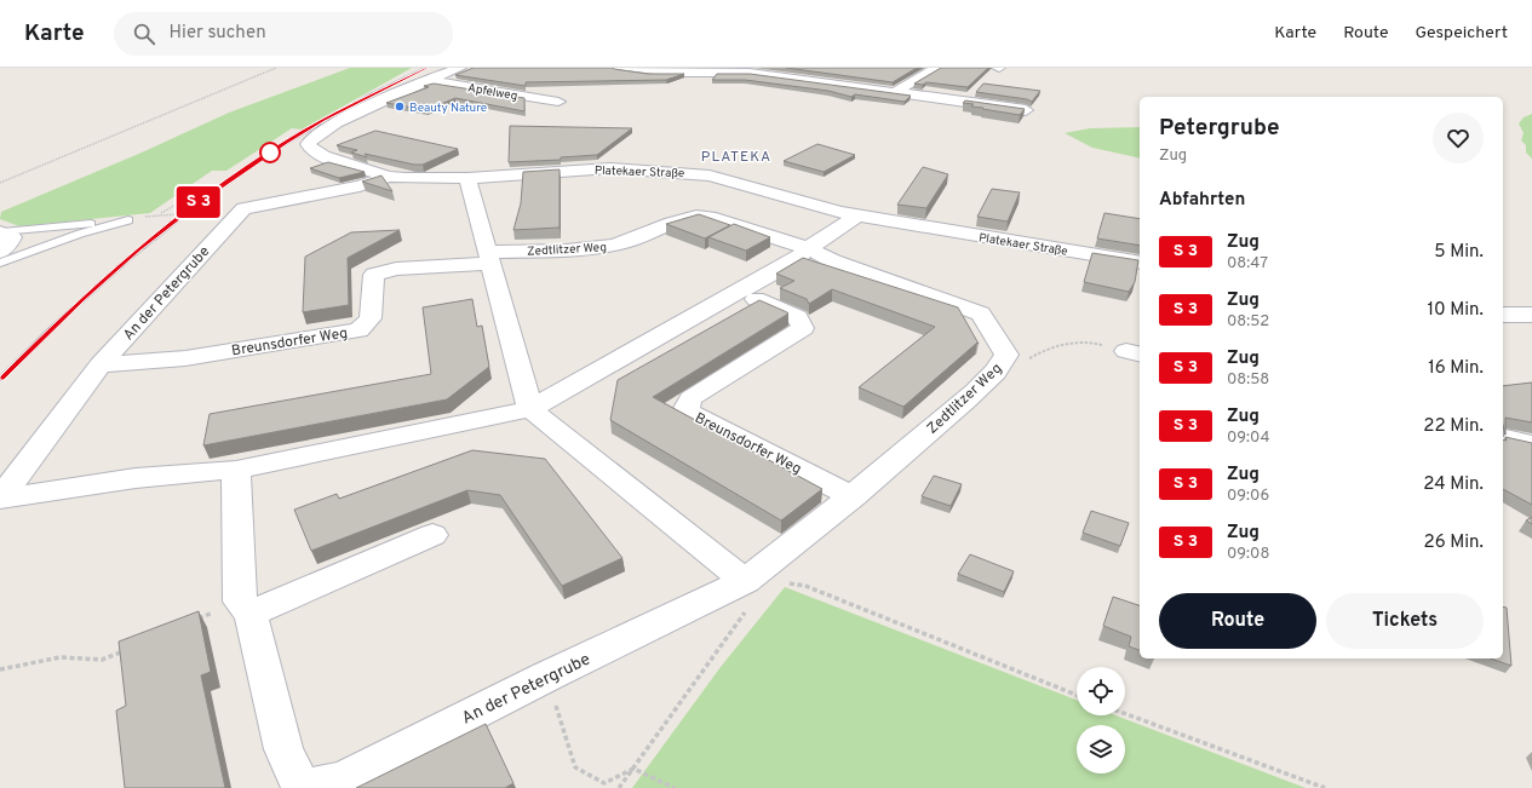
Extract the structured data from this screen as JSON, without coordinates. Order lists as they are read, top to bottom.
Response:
{
  "streets": {
    "street": [
      "Apfelweg",
      "Platekaer Straße",
      "Zedtlitzer Weg",
      "An der Petergrube",
      "Breunsdorfer Weg"
    ]
  },
  "crossings": [
    ["Apfelweg", "Platekaer Straße"],
    ["Zedtlitzer Weg", "Breunsdorfer Weg"],
    ["An der Petergrube", "Breunsdorfer Weg"]
  ],
  "districts": ["PLATEKA"],
  "places": ["Beauty Nature"],
  "page": {
    "header": "Karte",
    "search": "Hier suchen",
    "nav": ["Karte", "Route", "Gespeichert"],
    "on_map": "S 3",
    "heading": [
      ["Petergrube", "Zug"],
      "Abfahrten"
    ],
    "list": [
      {
        "mark": "S 3",
        "name": "Zug",
        "note": "08:47",
        "value": "5 Min."
      },
      {
        "mark": "S 3",
        "name": "Zug",
        "note": "08:52",
        "value": "10 Min."
      },
      {
        "mark": "S 3",
        "name": "Zug",
        "note": "08:58",
        "value": "16 Min."
      },
      {
        "mark": "S 3",
        "name": "Zug",
        "note": "09:04",
        "value": "22 Min."
      },
      {
        "mark": "S 3",
        "name": "Zug",
        "note": "09:06",
        "value": "24 Min."
      },
      {
        "mark": "S 3",
        "name": "Zug",
        "note": "09:08",
        "value": "26 Min."
      }
    ],
    "buttons": ["Route", "Tickets"]
  }
}
